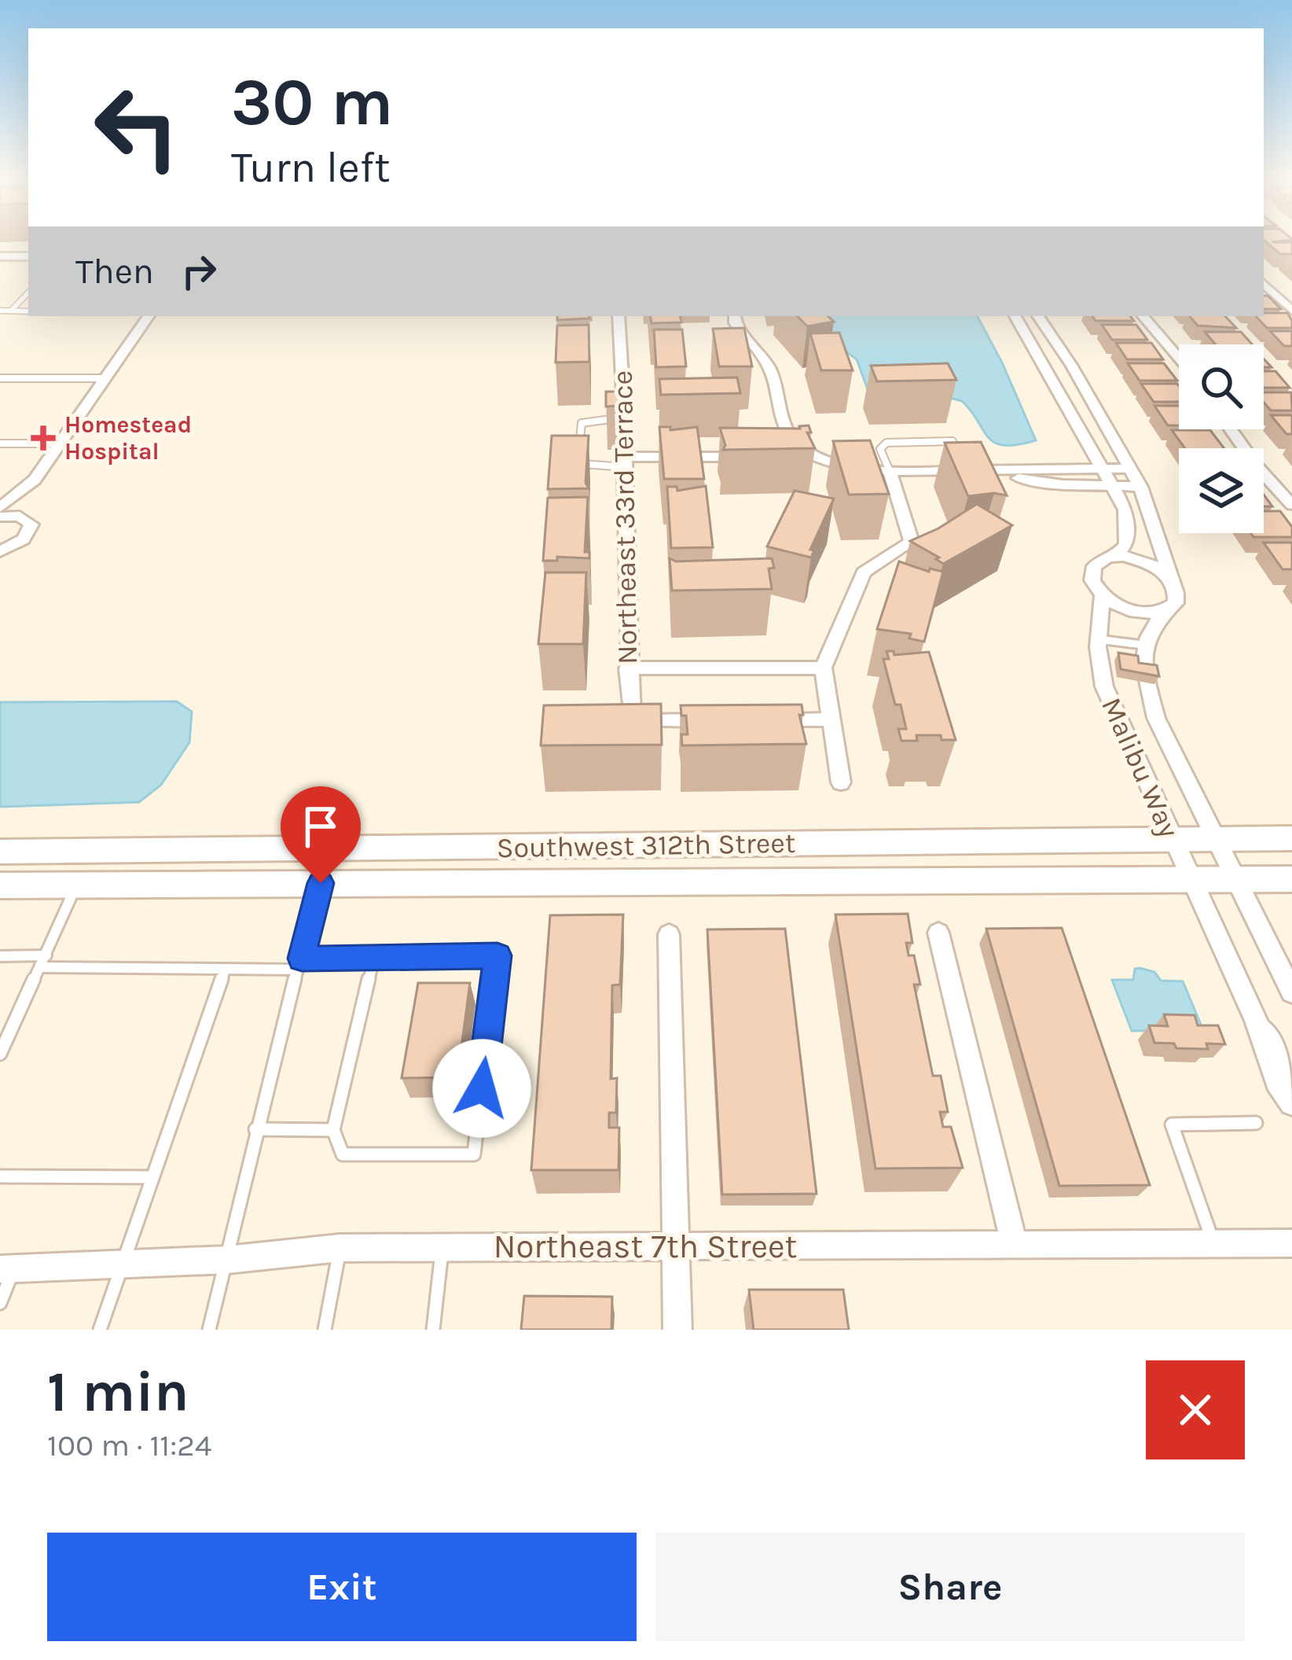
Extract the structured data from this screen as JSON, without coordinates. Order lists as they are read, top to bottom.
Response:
{
  "streets": {
    "main road": ["Southwest 312th Street"],
    "street": ["Northeast 33rd Terrace", "Malibu Way", "Northeast 7th Street"]
  },
  "crossings": [
    ["Malibu Way", "Southwest 312th Street"]
  ],
  "places": {
    "health": ["Homestead Hospital"]
  },
  "page": {
    "turn": ["30 m", "Turn left"],
    "then": "Then",
    "heading": ["1 min", "100 m · 11:24"],
    "buttons": ["Exit", "Share"]
  }
}
